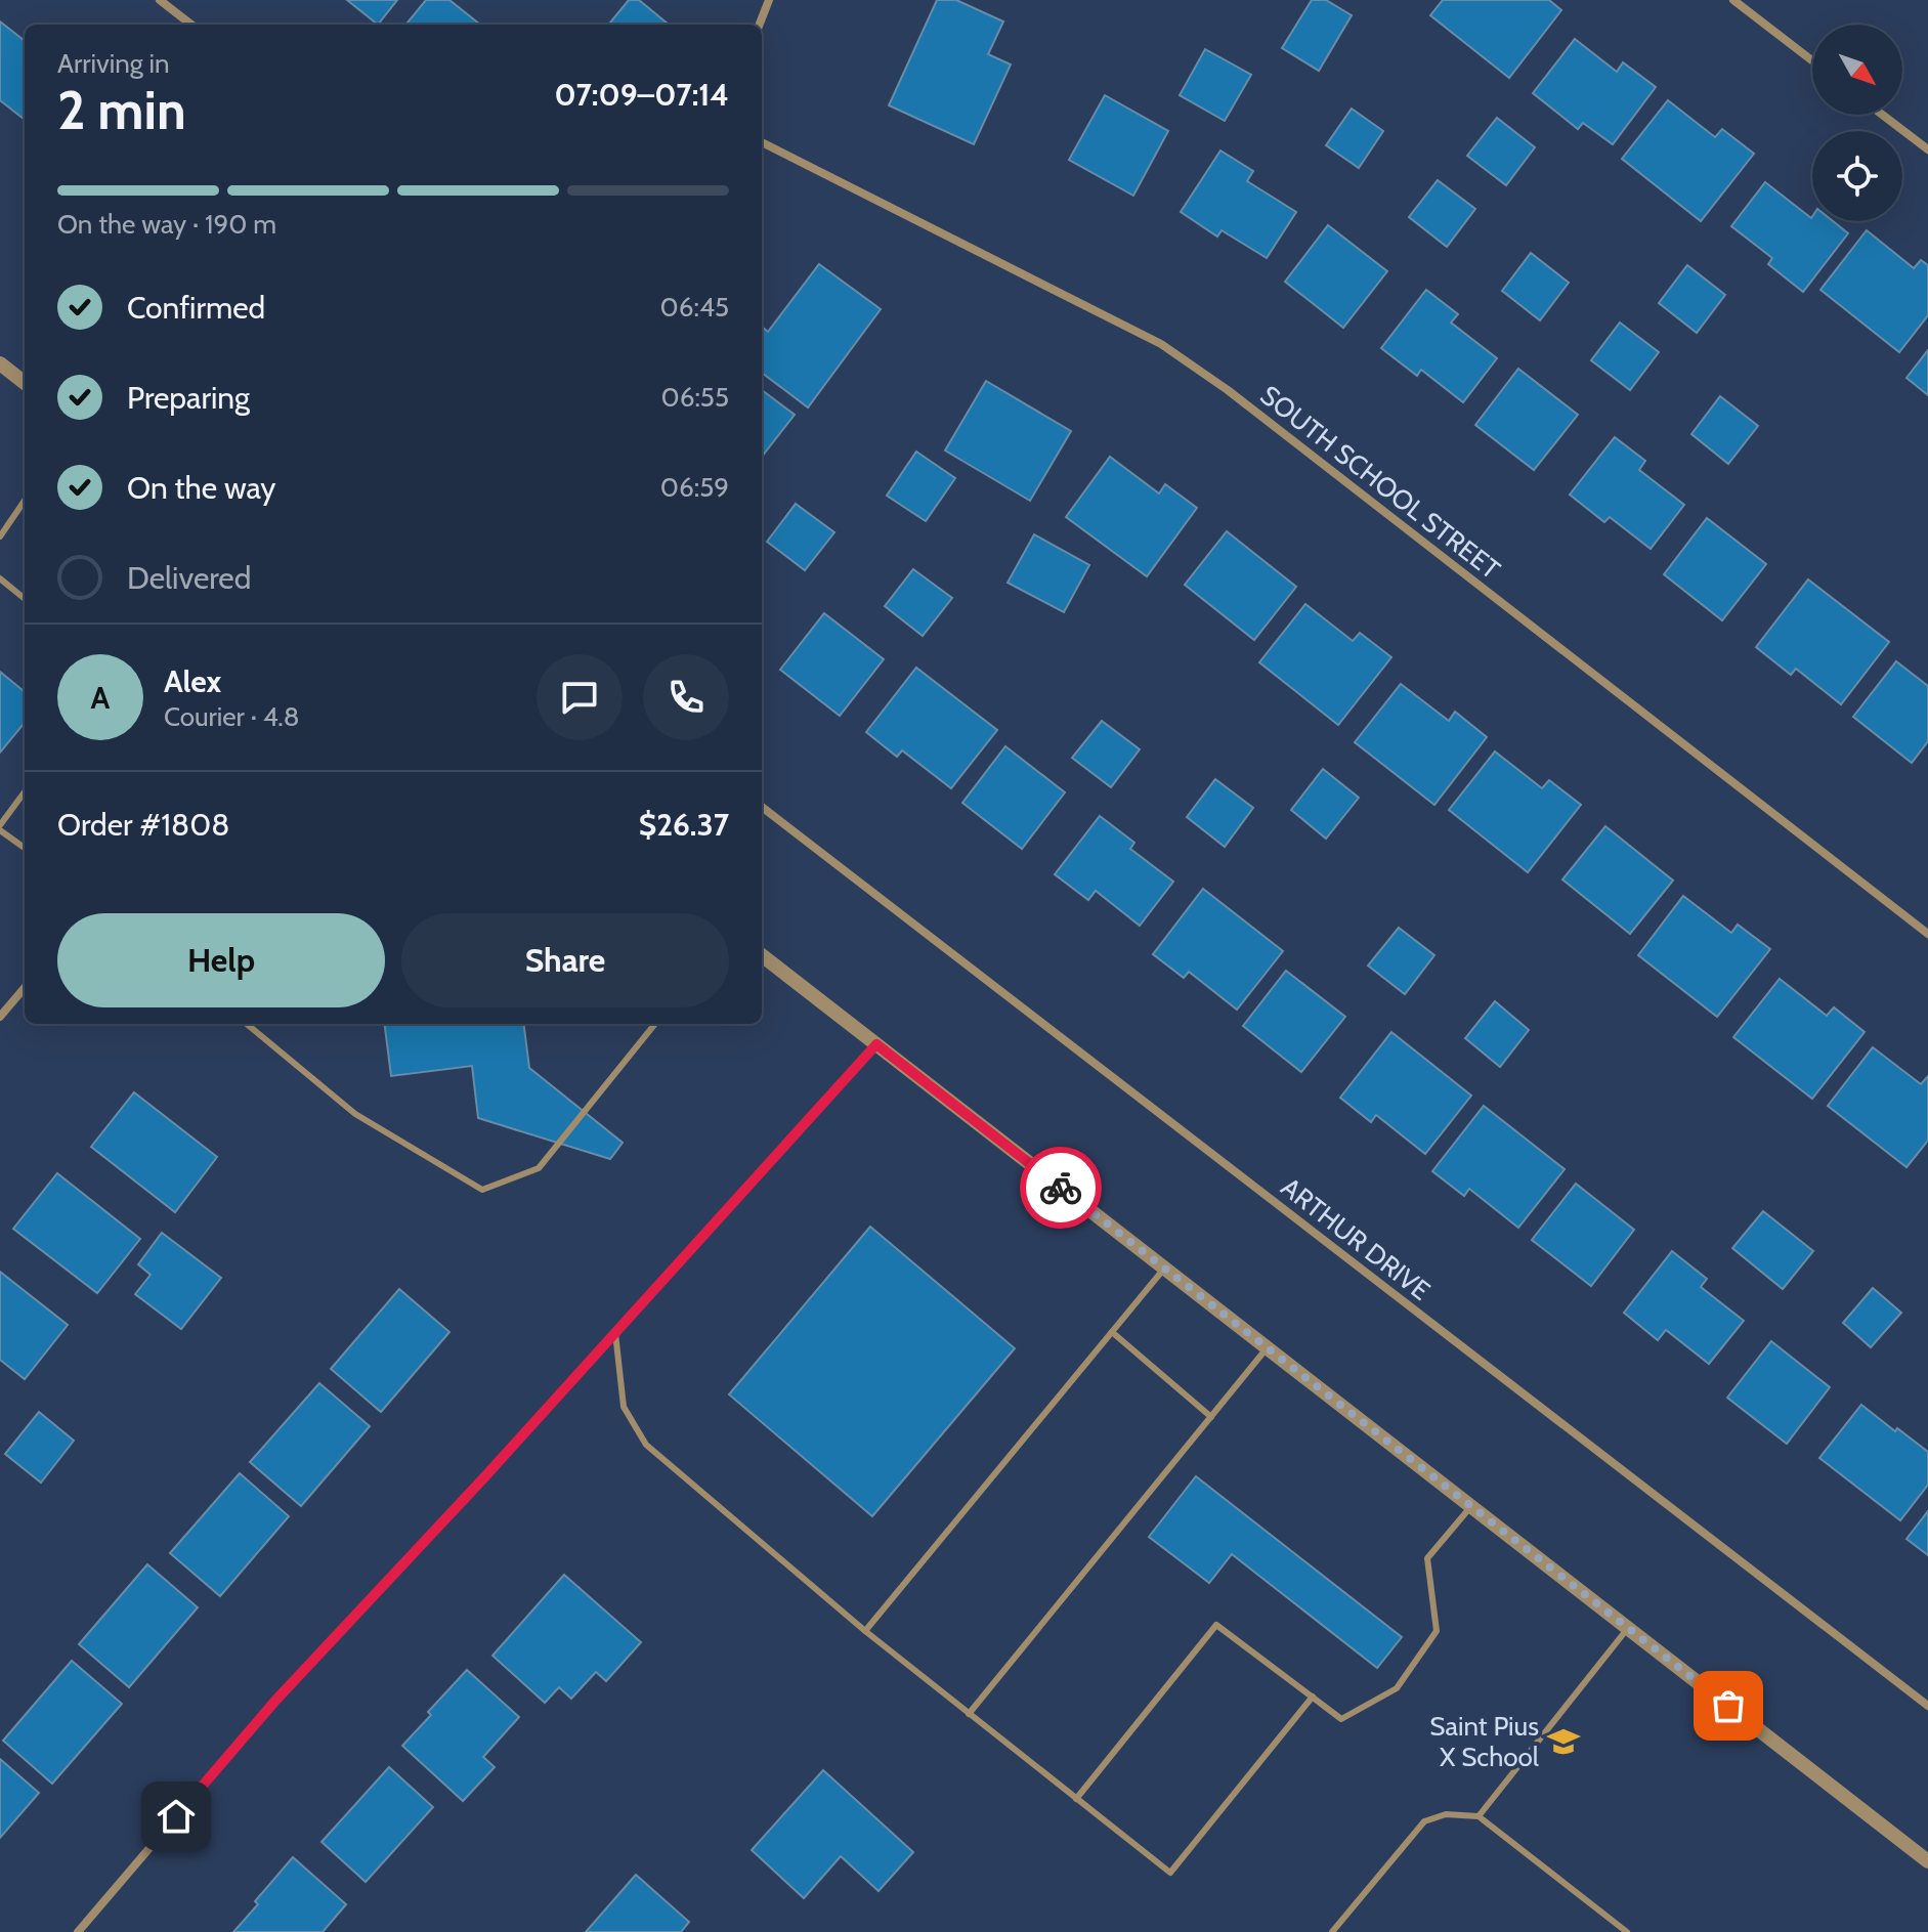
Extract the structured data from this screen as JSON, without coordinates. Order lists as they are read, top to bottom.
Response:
{
  "streets": {
    "street": ["SOUTH SCHOOL STREET", "ARTHUR DRIVE"]
  },
  "places": {
    "school or university": ["Saint Pius X School"]
  },
  "north": "bottom right",
  "page": {
    "heading": ["2 min", "Arriving in", "07:09–07:14"],
    "panel": [
      "Alex",
      "Courier · 4.8",
      "Order #1808",
      "$26.37"
    ],
    "bar": "On the way · 190 m",
    "list": [
      ["Confirmed", "06:45"],
      ["Preparing", "06:55"],
      ["On the way", "06:59"],
      "Delivered"
    ],
    "round": "A",
    "buttons": ["Help", "Share"]
  }
}
